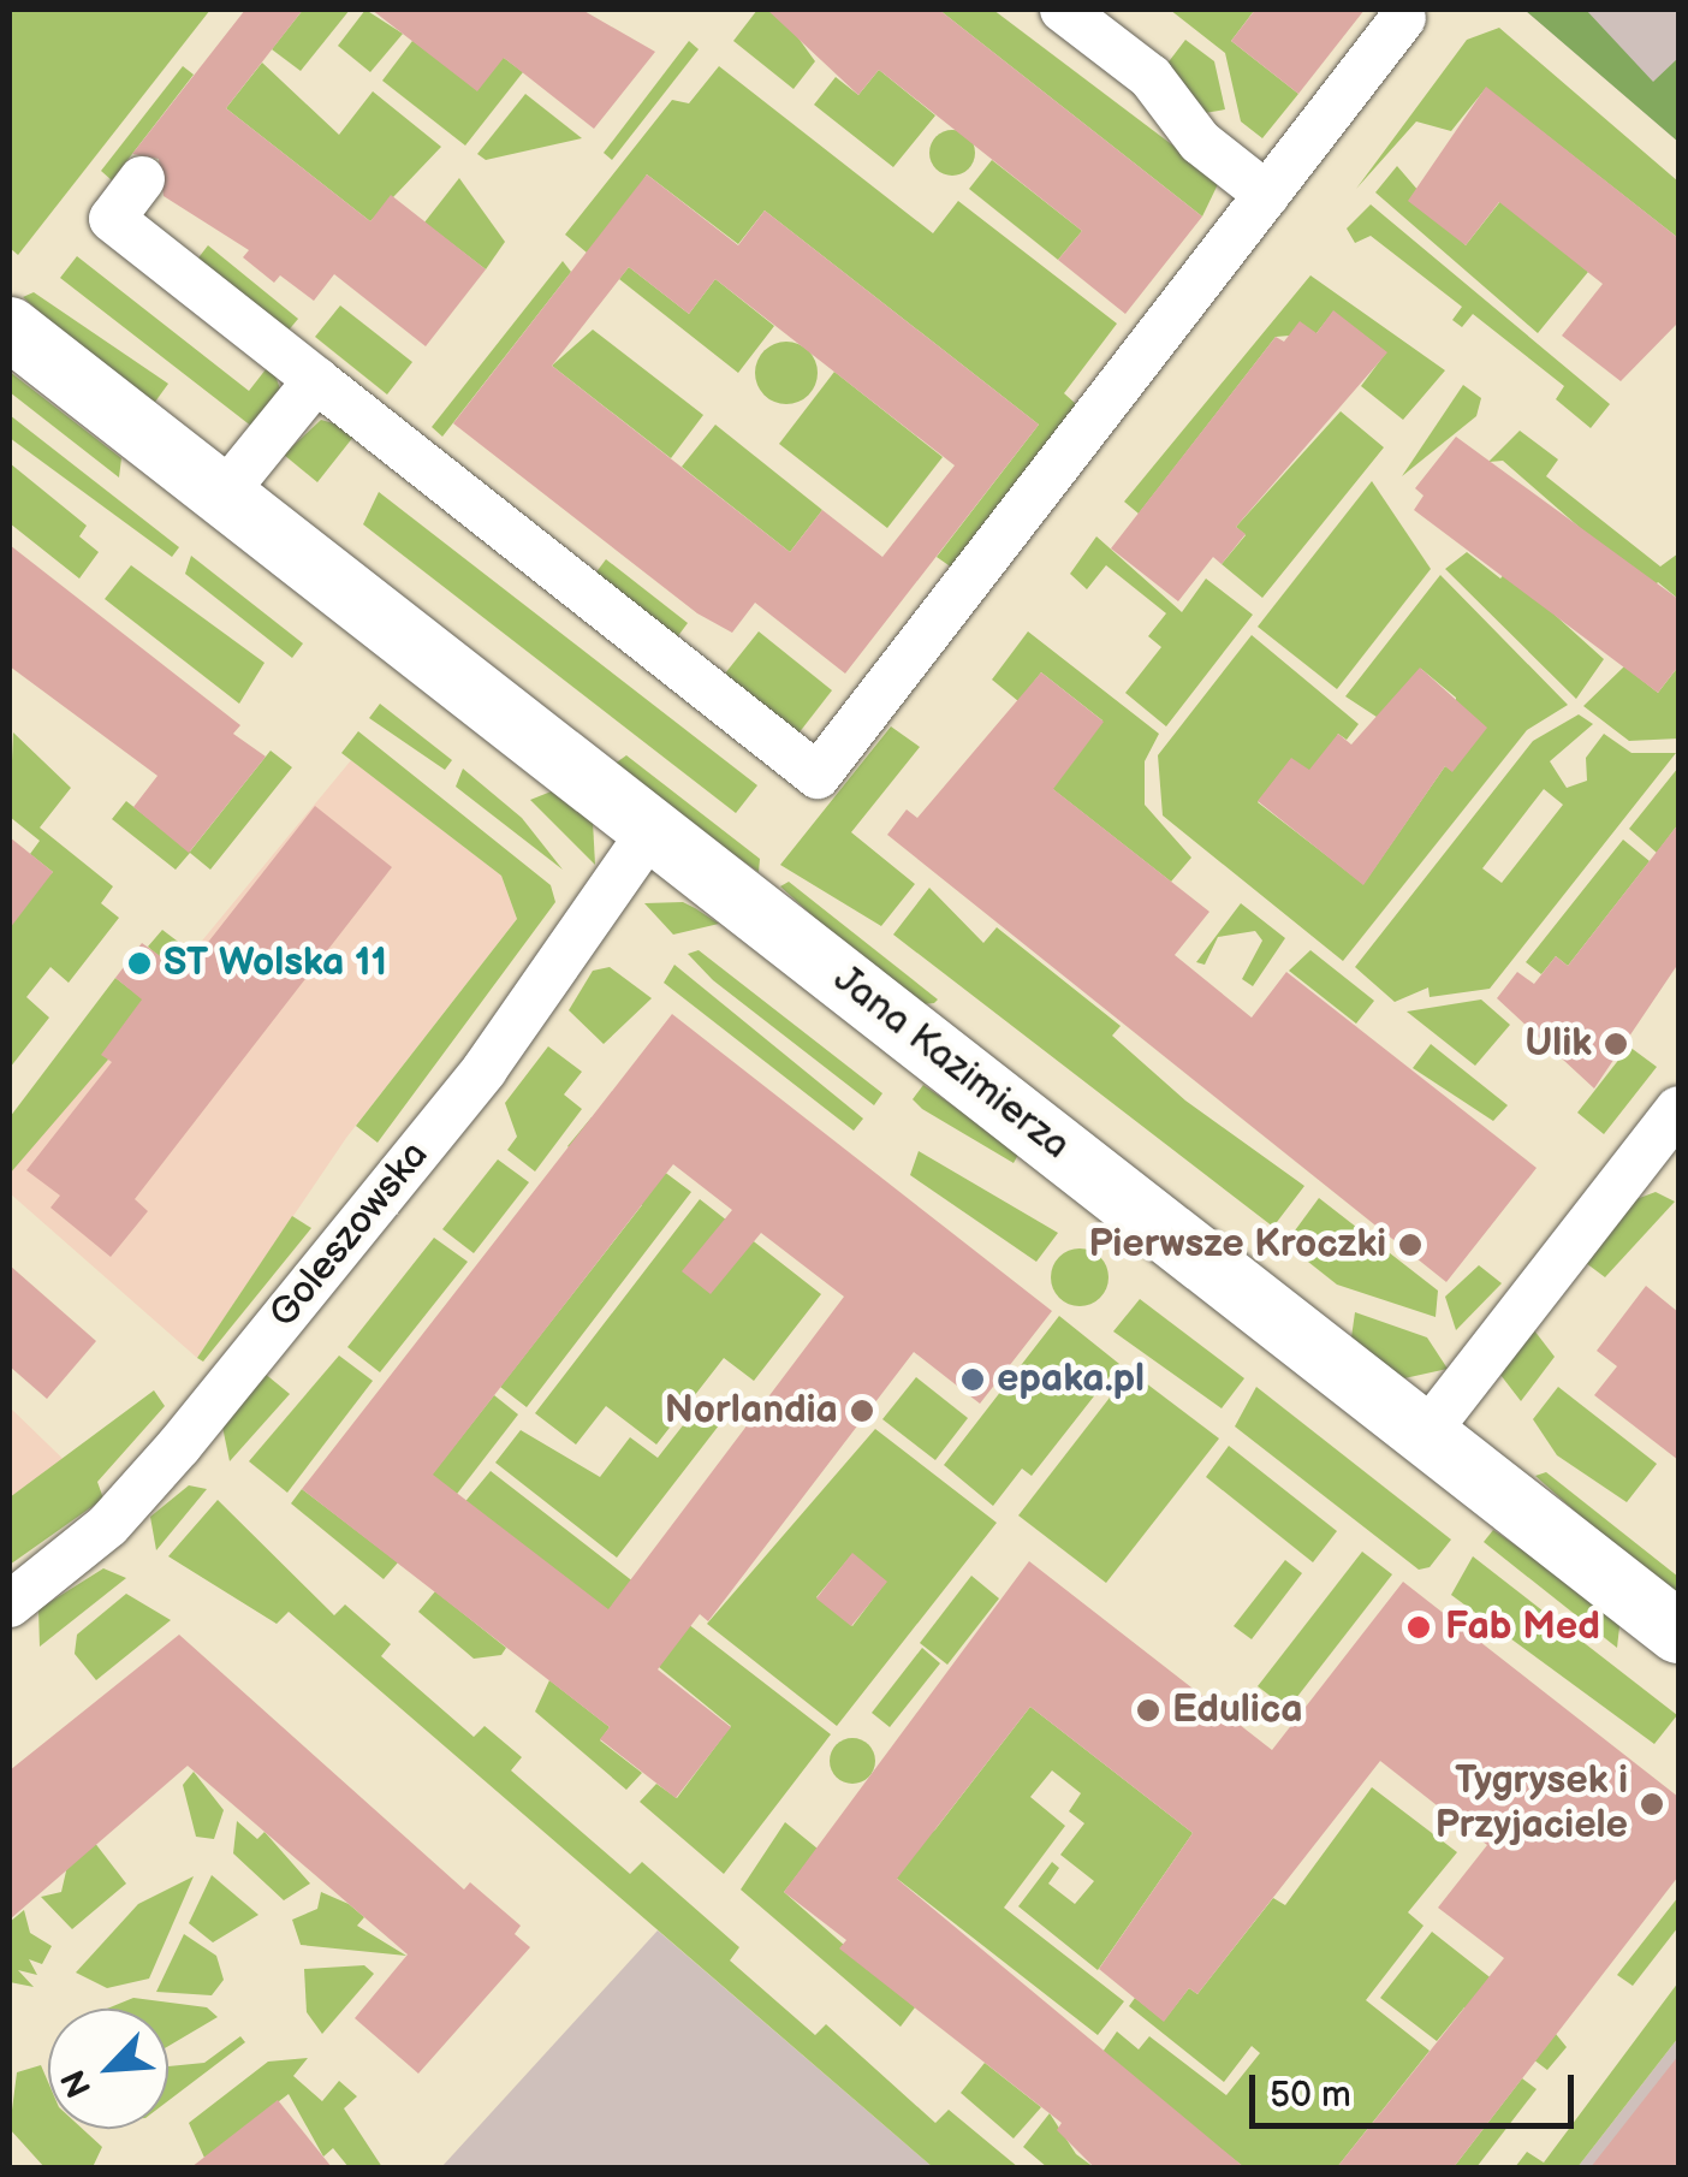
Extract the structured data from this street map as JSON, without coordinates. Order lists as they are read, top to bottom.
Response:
{
  "streets": {
    "street": ["Jana Kazimierza", "Goleszowska"]
  },
  "crossings": [
    ["Jana Kazimierza", "Goleszowska"]
  ],
  "places": [
    "ST Wolska 11",
    "Ulik",
    "Pierwsze Kroczki",
    "epaka.pl",
    "Norlandia",
    "Fab Med",
    "Edulica",
    "Tygrysek i Przyjaciele"
  ],
  "scale_bar": "50 m",
  "north": "bottom left"
}
